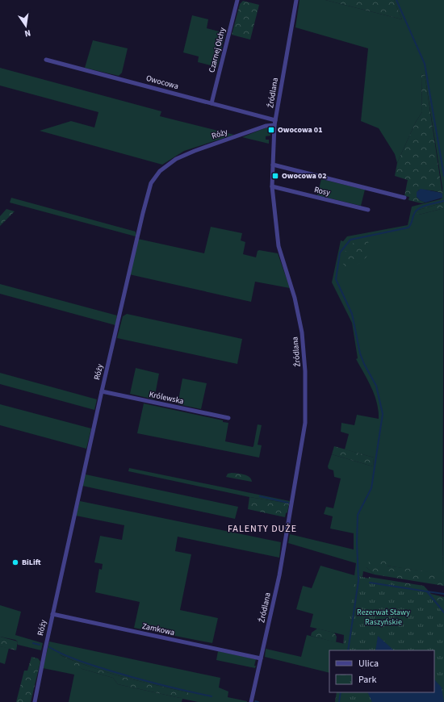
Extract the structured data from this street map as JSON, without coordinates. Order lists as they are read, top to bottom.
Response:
{
  "streets": {
    "street": [
      "Czarnej Olchy",
      "Owocowa",
      "Źródlana",
      "Róży",
      "Rosy",
      "Królewska",
      "Zamkowa"
    ]
  },
  "crossings": [
    ["Czarnej Olchy", "Owocowa"],
    ["Owocowa", "Źródlana"],
    ["Źródlana", "Róży"],
    ["Źródlana", "Rosy"],
    ["Źródlana", "Zamkowa"],
    ["Róży", "Królewska"],
    ["Róży", "Zamkowa"]
  ],
  "districts": ["FALENTY DUŻE"],
  "parks": ["Rezerwat Stawy Raszyńskie"],
  "places": {
    "transit": ["Owocowa 01", "Owocowa 02"],
    "other": ["BiLift"]
  },
  "legend": ["Ulica", "Park"],
  "north": "bottom"
}
